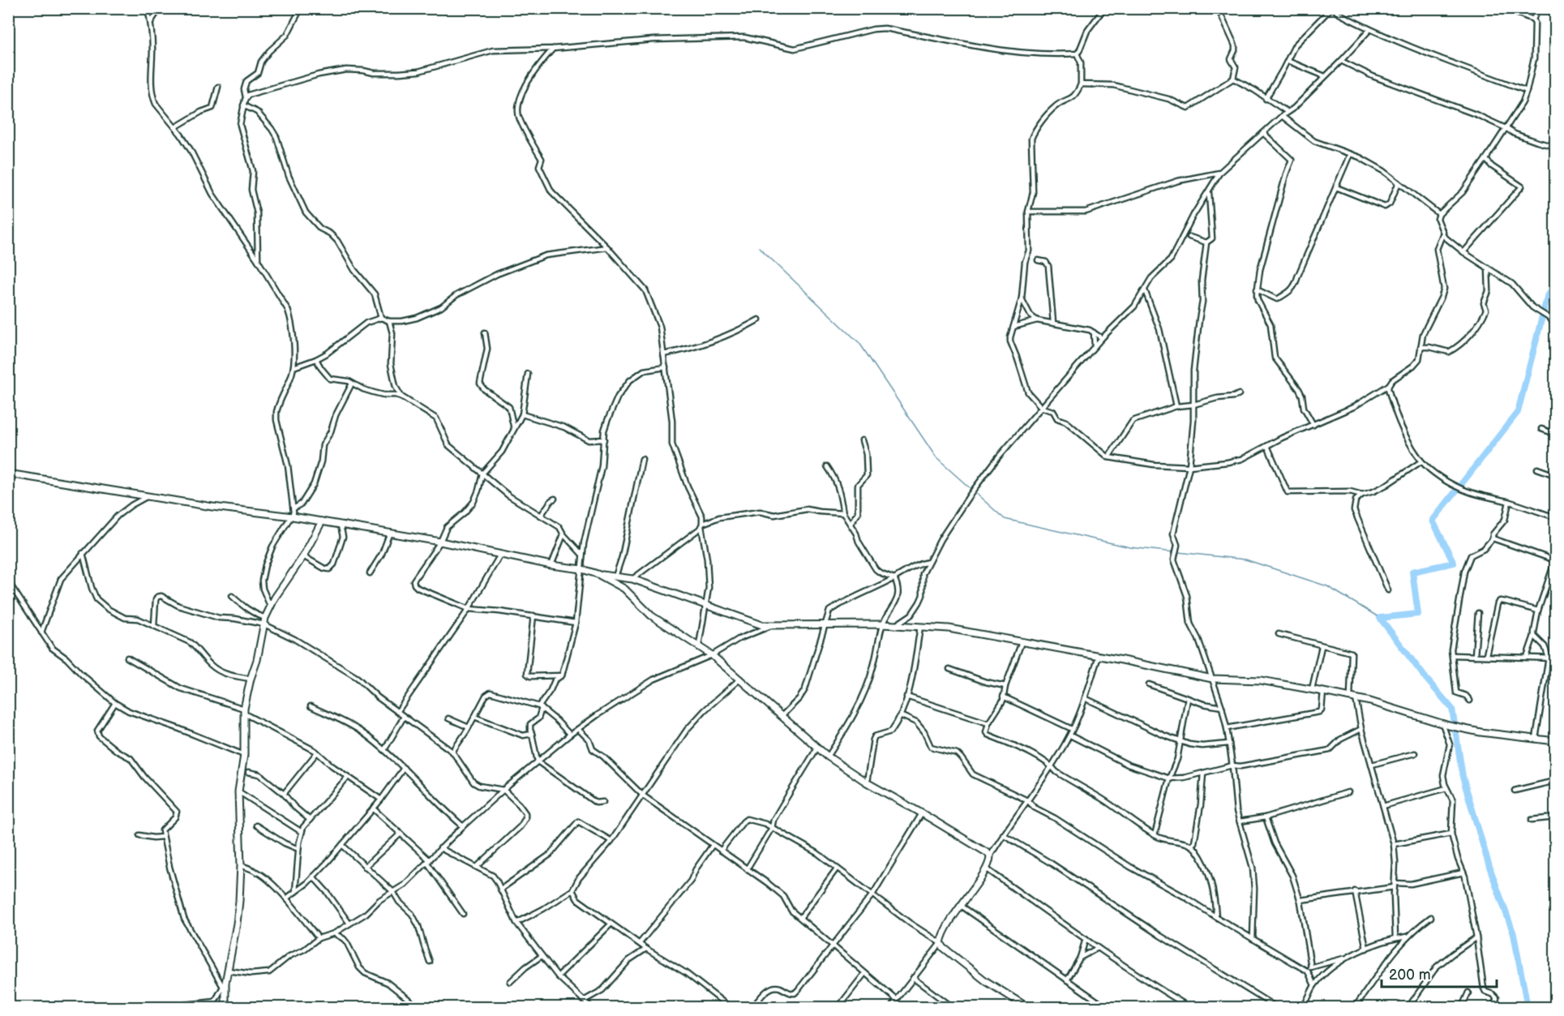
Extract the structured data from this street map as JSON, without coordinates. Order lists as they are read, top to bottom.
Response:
{
  "scale_bar": "200 m"
}
